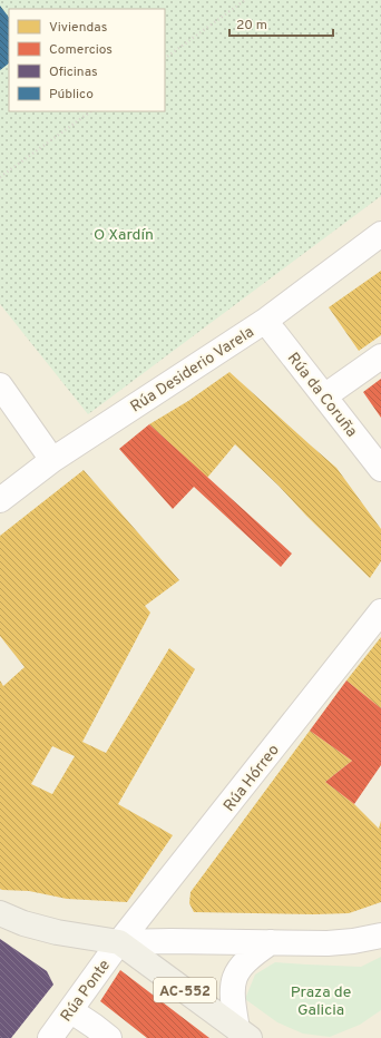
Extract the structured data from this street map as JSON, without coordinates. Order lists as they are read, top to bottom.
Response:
{
  "streets": {
    "main road": ["AC-552"],
    "street": [
      "Rúa Desiderio Varela",
      "Rúa da Coruña",
      "Rúa Hórreo",
      "Rúa Ponte"
    ]
  },
  "crossings": [
    ["Rúa Desiderio Varela", "Rúa da Coruña"],
    ["Rúa Hórreo", "Rúa Ponte"],
    ["Rúa Hórreo", "AC-552"],
    ["Rúa Ponte", "AC-552"]
  ],
  "parks": ["O Xardín", "Praza de Galicia"],
  "legend": [
    "Viviendas",
    "Comercios",
    "Oficinas",
    "Público"
  ],
  "scale_bar": "20 m"
}
